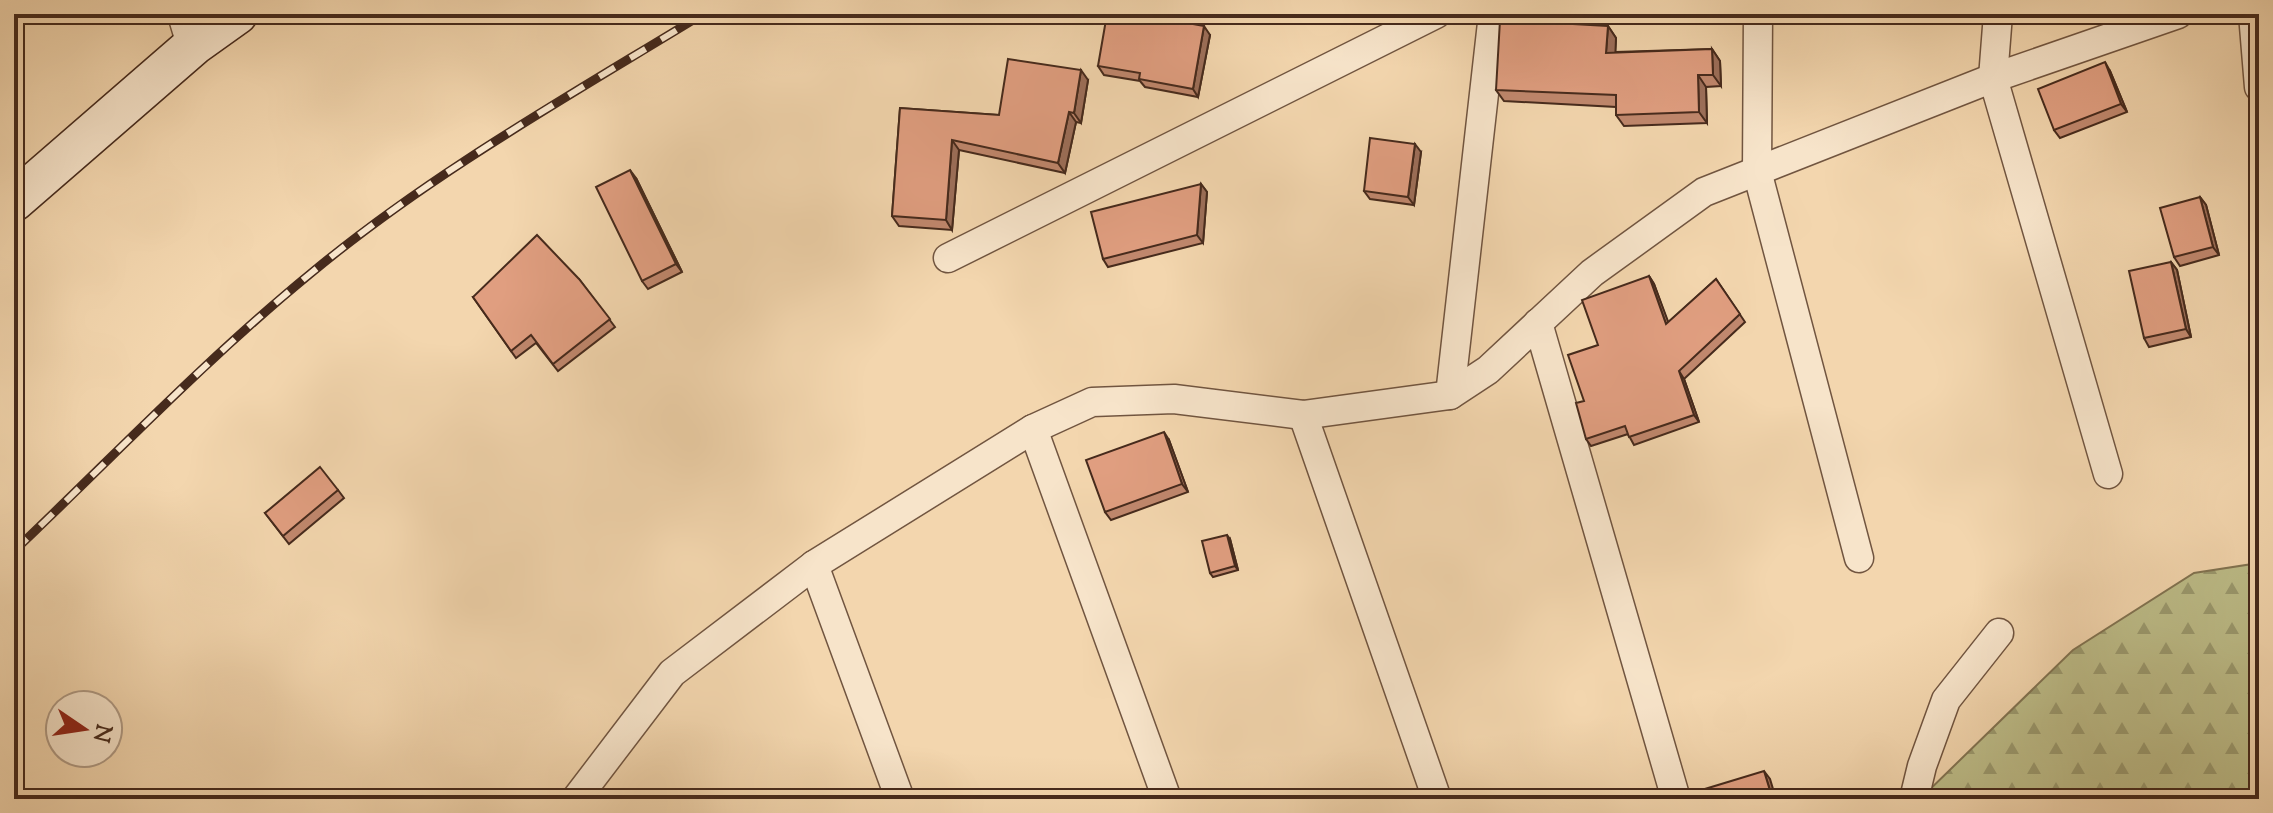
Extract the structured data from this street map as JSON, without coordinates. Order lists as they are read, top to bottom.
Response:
{
  "north": "right"
}
